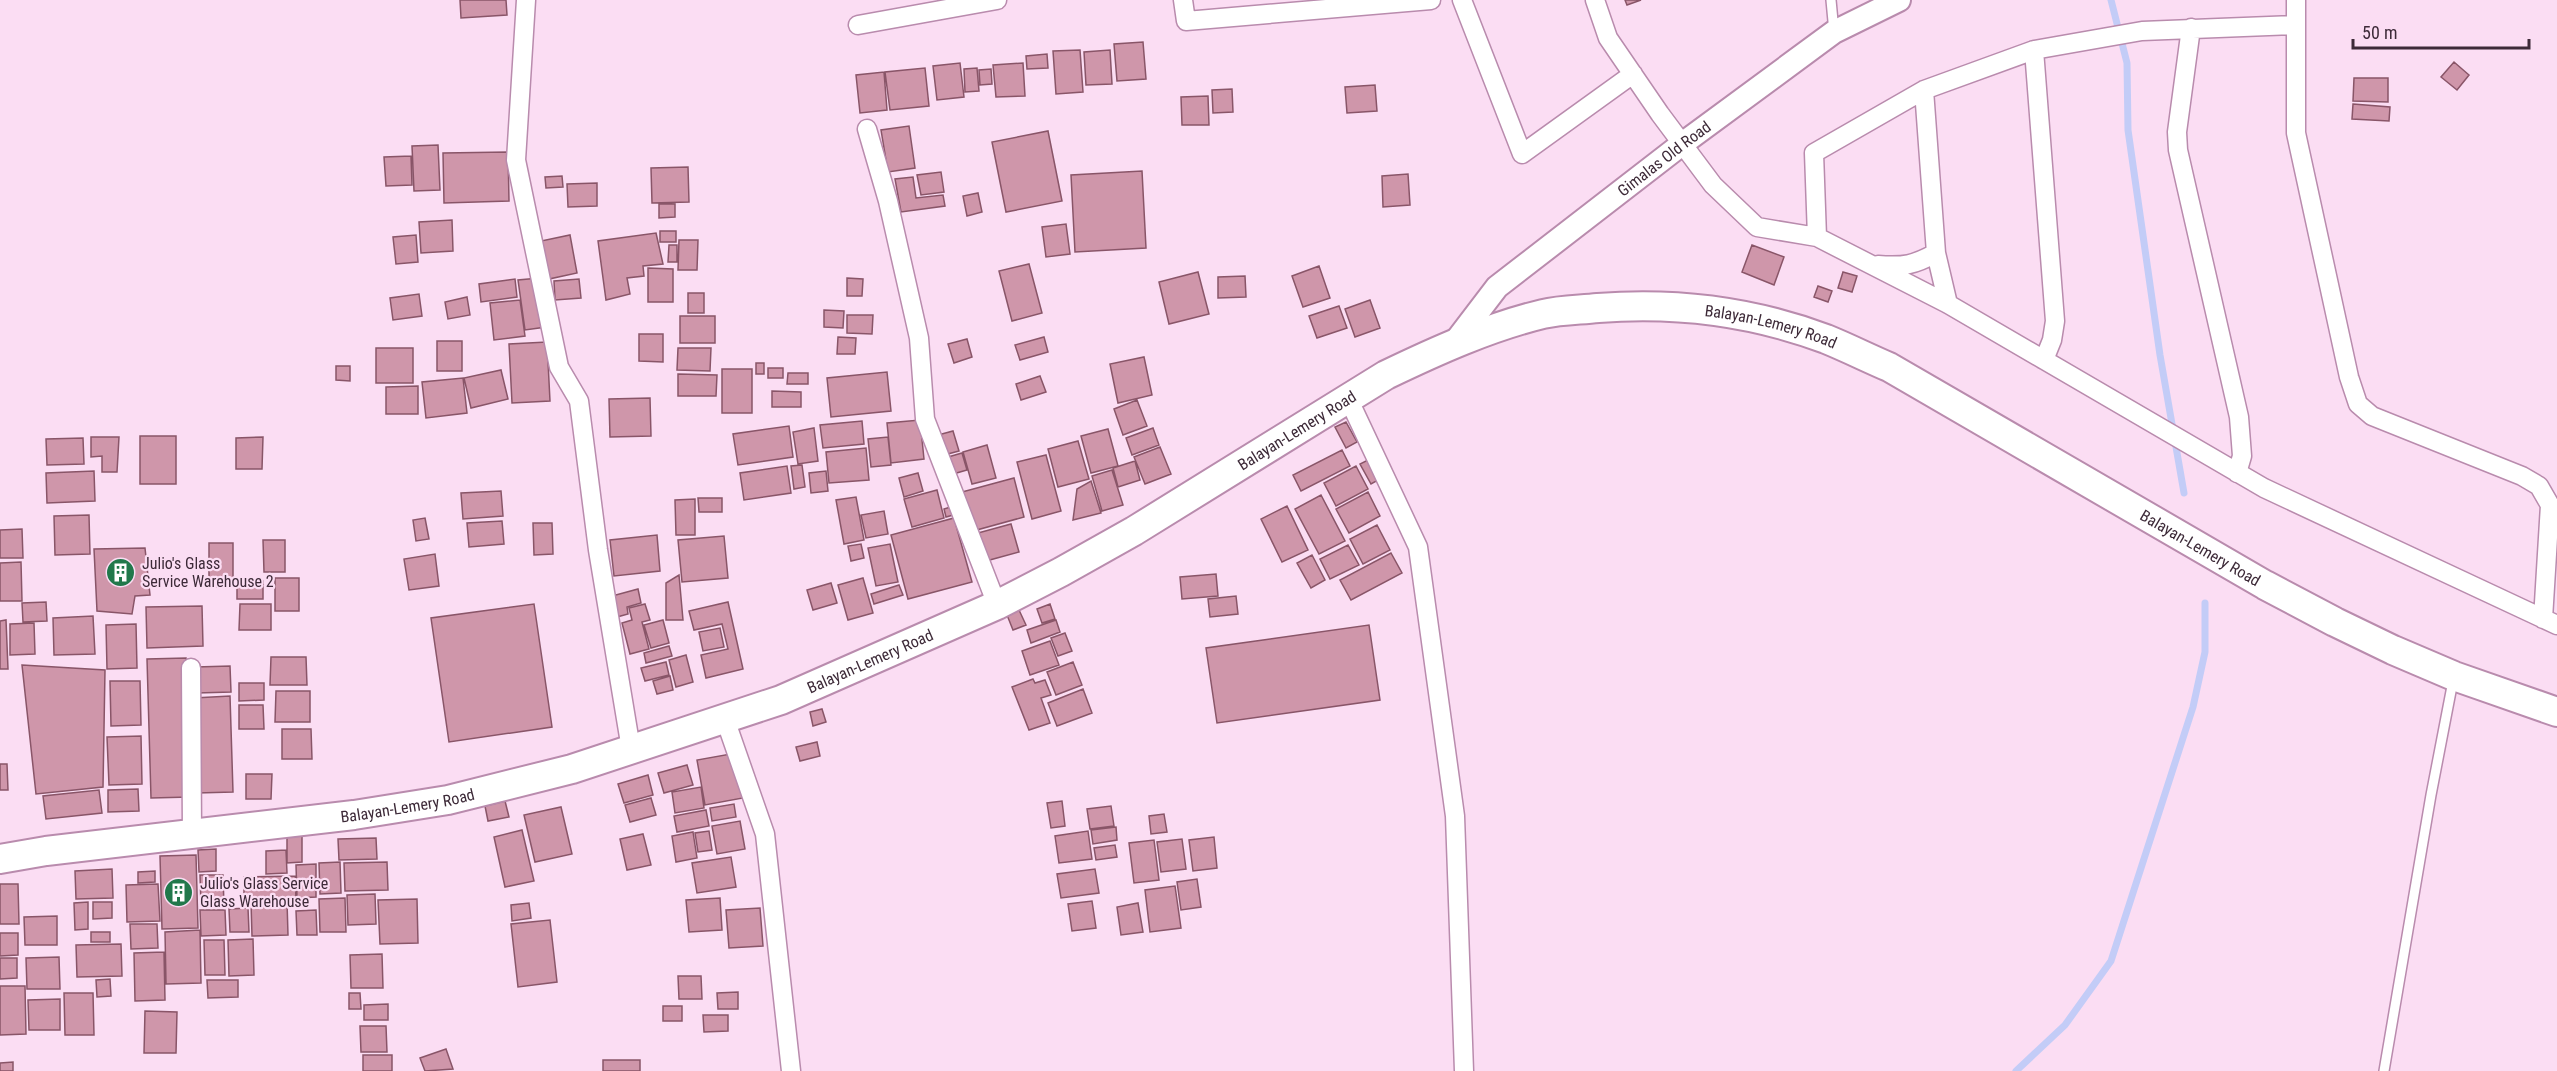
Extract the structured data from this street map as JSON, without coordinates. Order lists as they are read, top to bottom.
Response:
{
  "streets": {
    "main road": ["Balayan-Lemery Road"],
    "street": ["Gimalas Old Road"]
  },
  "crossings": [
    ["Gimalas Old Road", "Balayan-Lemery Road"]
  ],
  "places": {
    "building": ["Julio's Glass Service Warehouse 2", "Julio's Glass Service Glass Warehouse"]
  },
  "scale_bar": "50 m"
}
